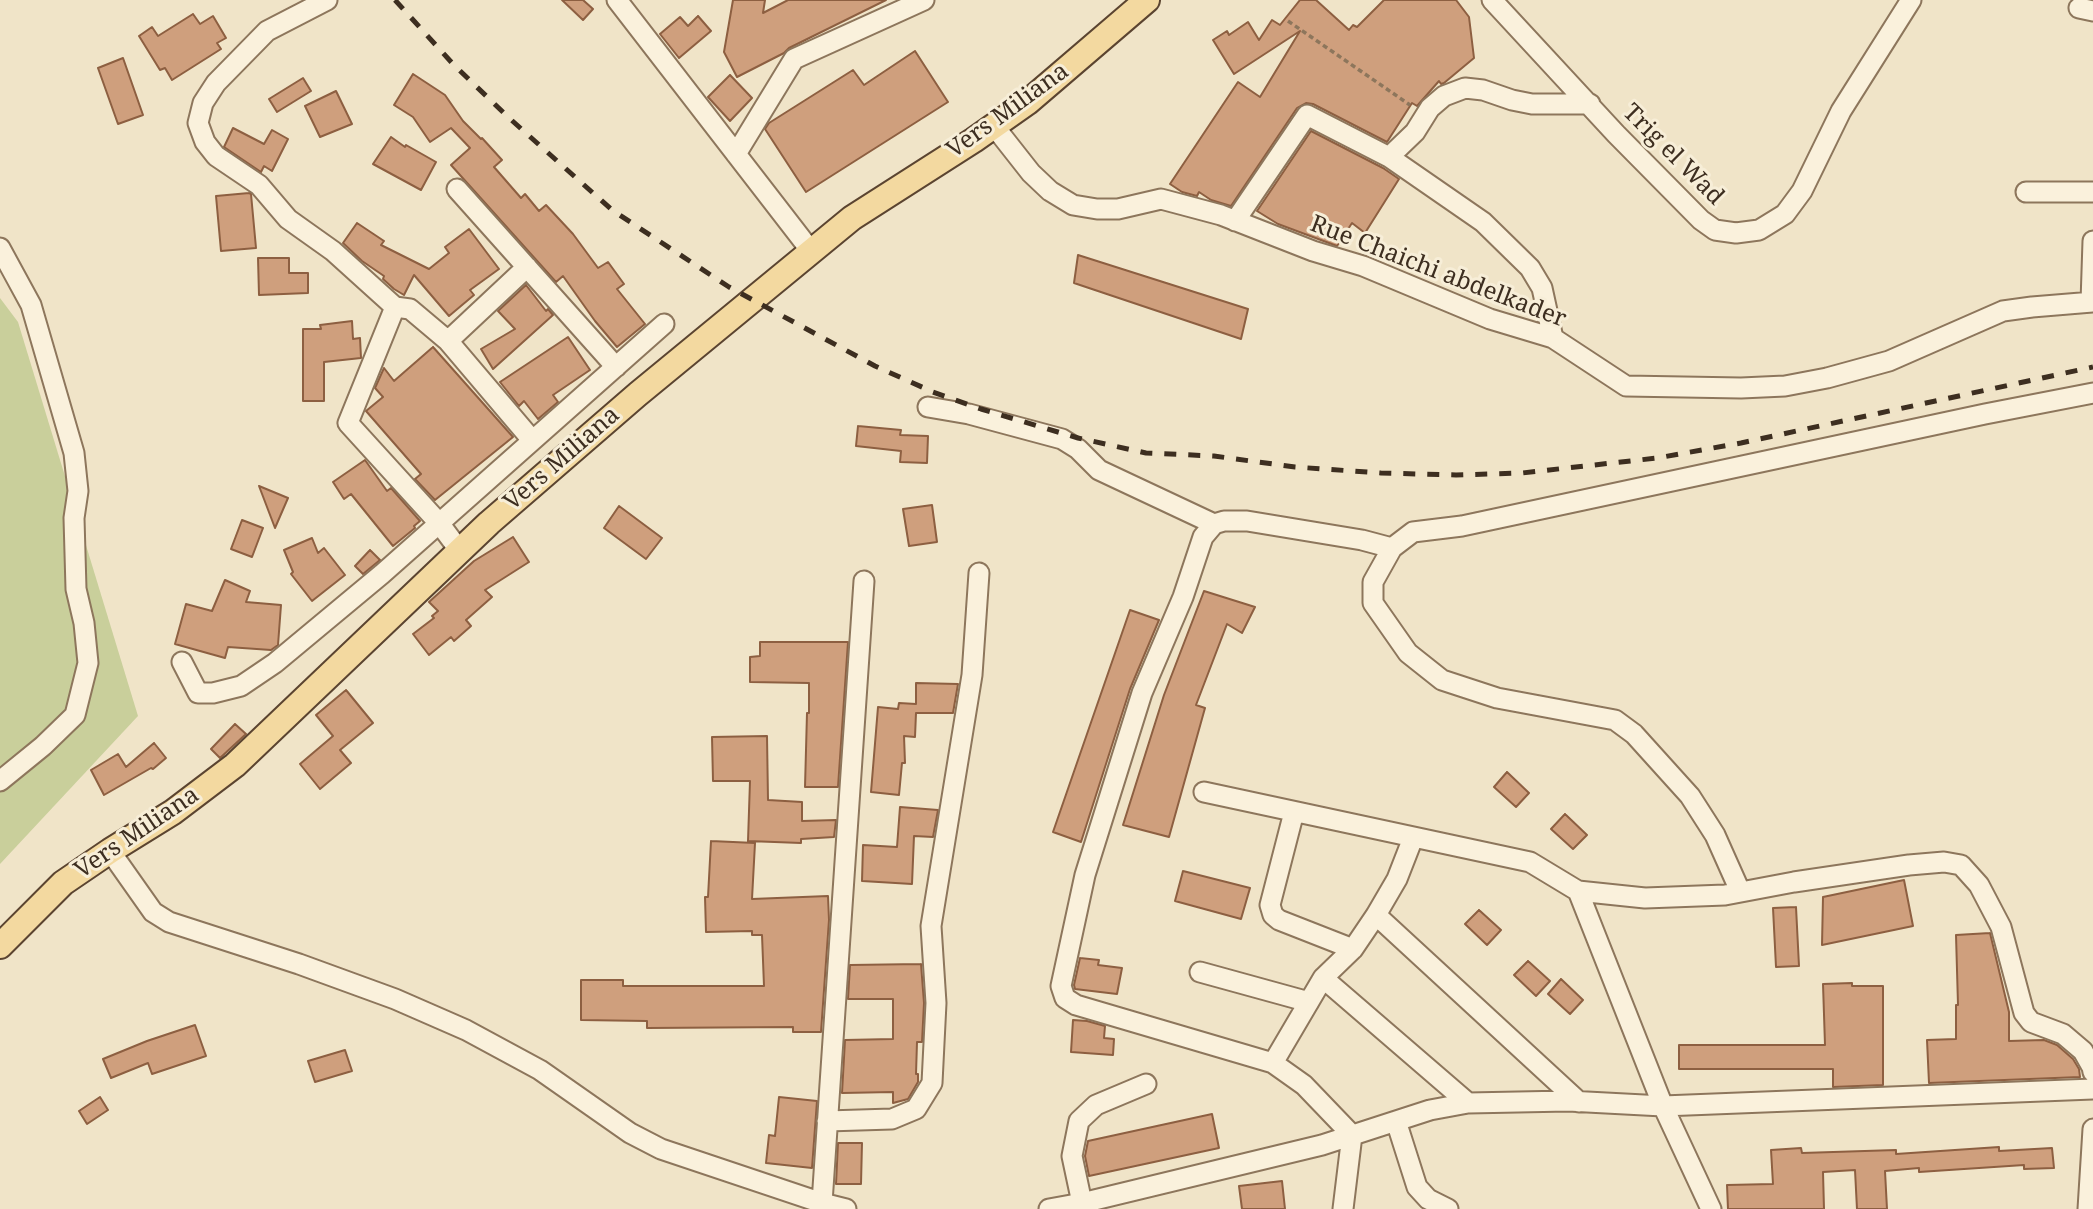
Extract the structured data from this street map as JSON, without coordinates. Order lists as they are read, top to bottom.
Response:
{
  "streets": {
    "main road": ["Vers Miliana"],
    "street": ["Trig el Wad", "Rue Chaichi abdelkader"]
  },
  "crossings": [
    ["Vers Miliana", "Rue Chaichi abdelkader"]
  ]
}
